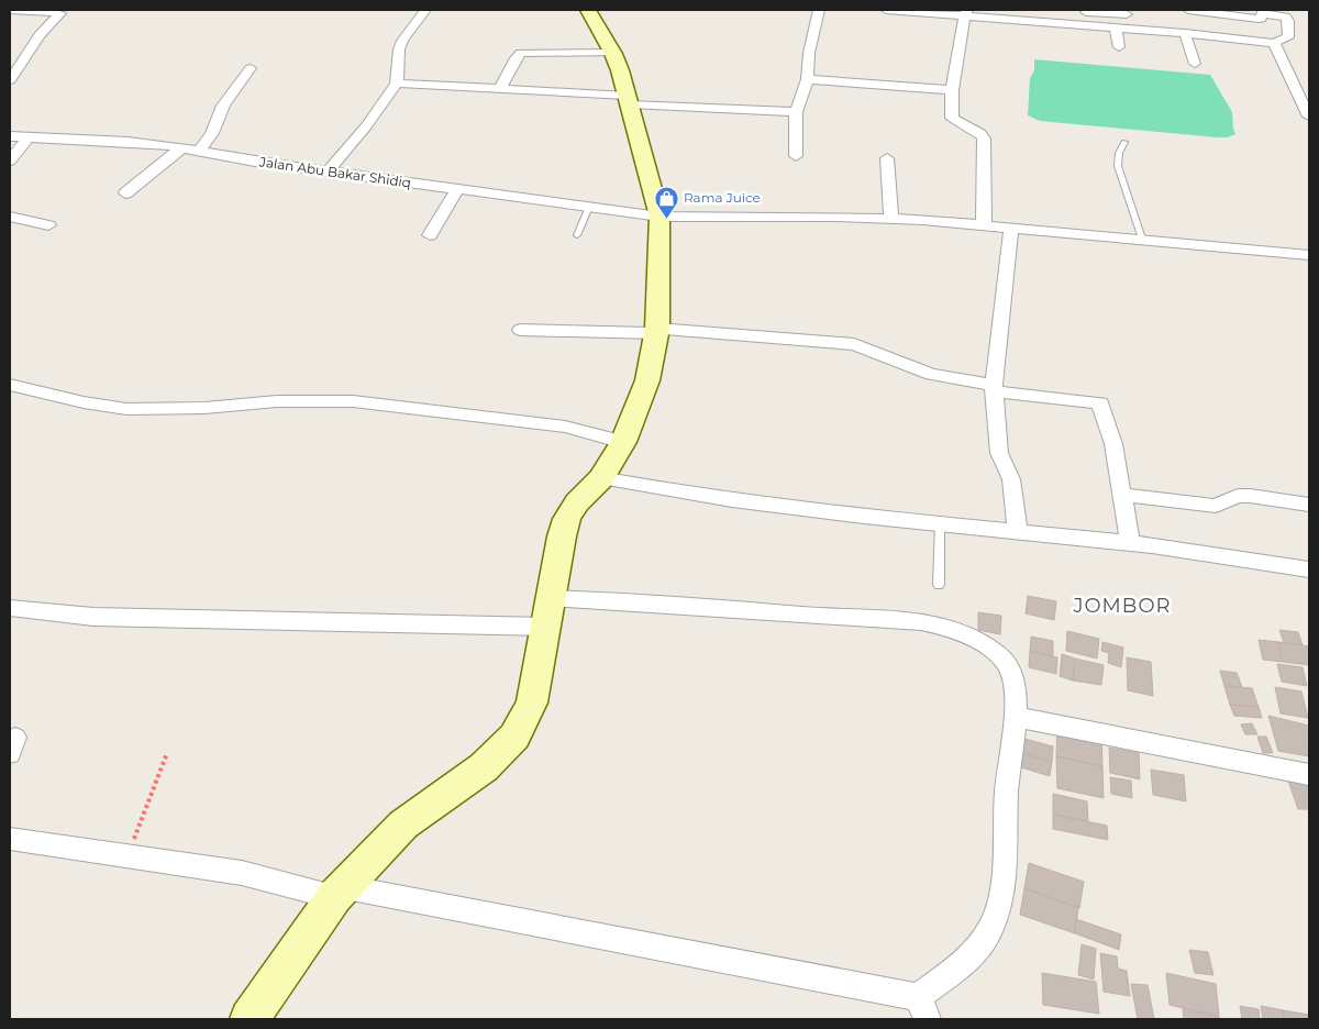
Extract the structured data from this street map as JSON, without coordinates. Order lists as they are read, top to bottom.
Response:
{
  "streets": {
    "street": ["Jalan Abu Bakar Shidiq"]
  },
  "districts": ["JOMBOR"],
  "places": {
    "shop": ["Rama Juice"]
  }
}
